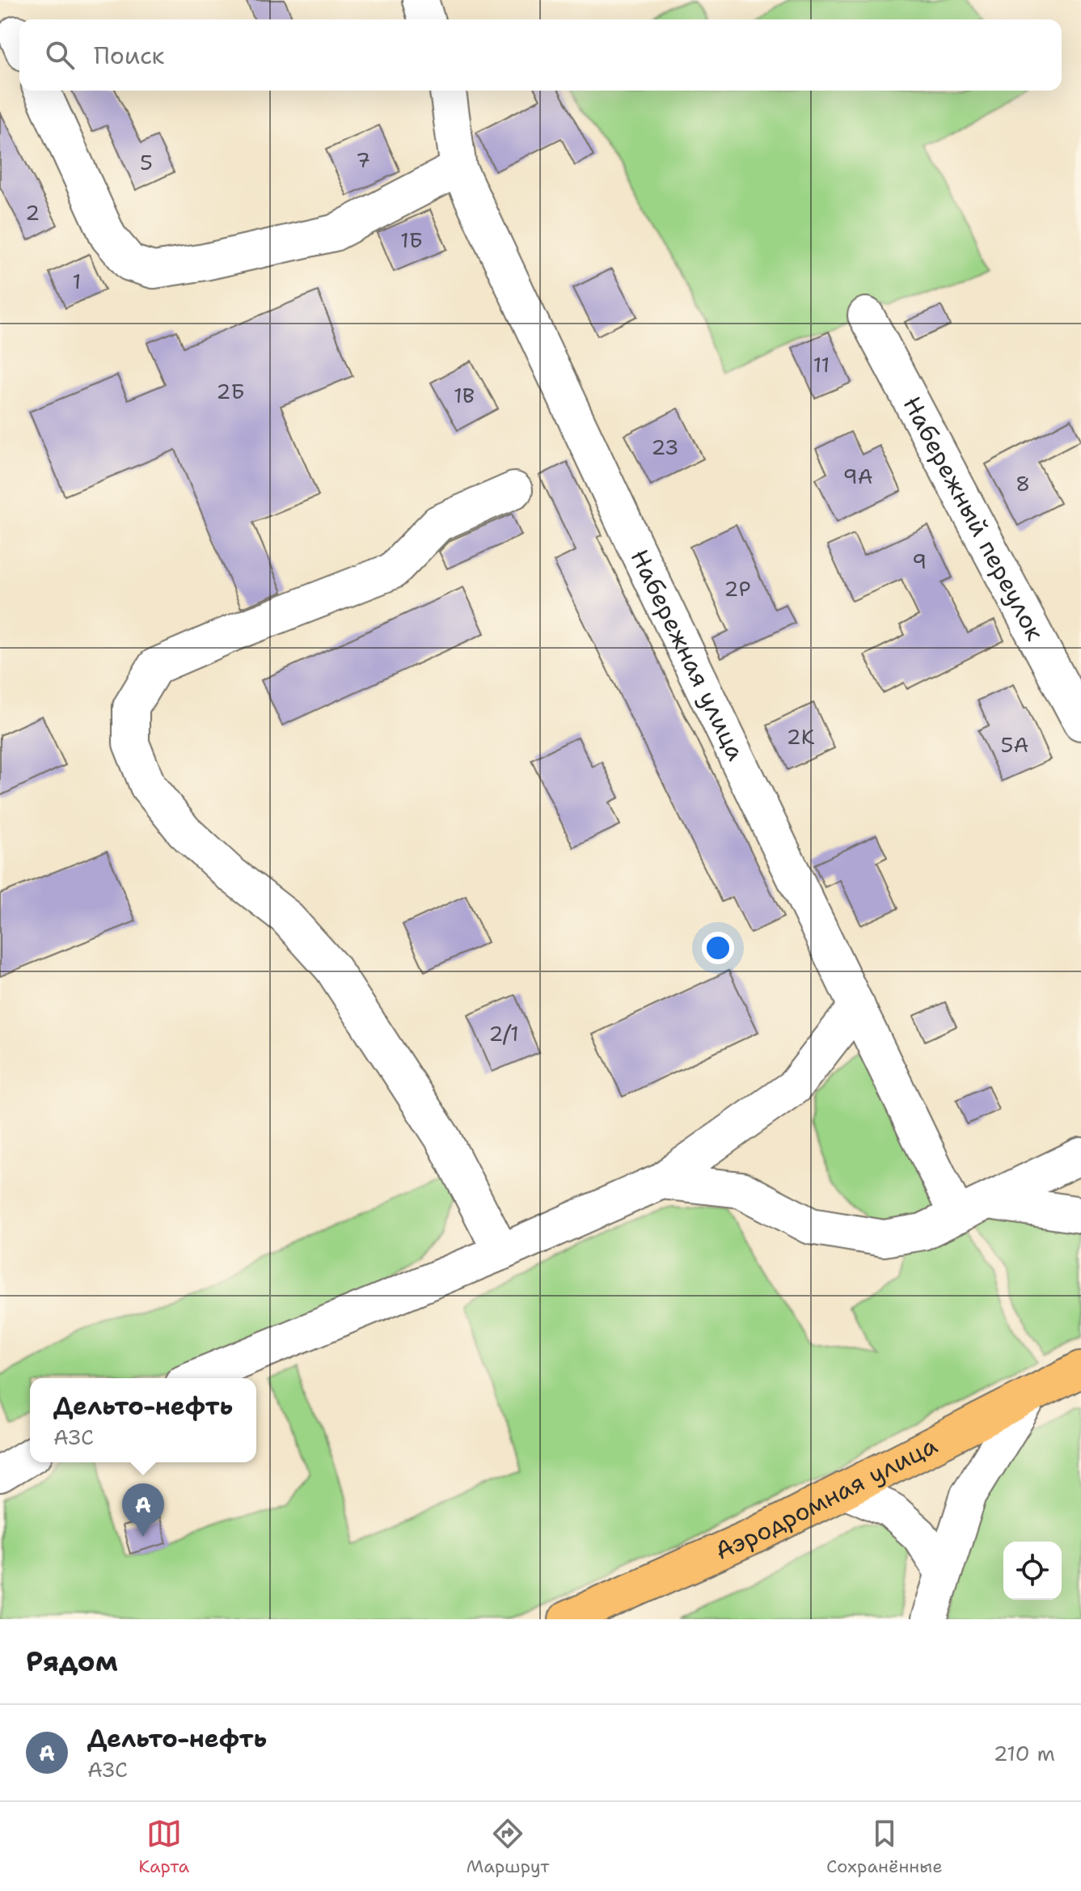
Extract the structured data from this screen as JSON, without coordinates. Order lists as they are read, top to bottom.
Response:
{
  "streets": {
    "main road": ["Аэродромная улица"],
    "street": ["Набережный переулок", "Набережная улица"]
  },
  "house_numbers": [
    "7",
    "5",
    "2",
    "1Б",
    "1",
    "11",
    "2Б",
    "1В",
    "2З",
    "9А",
    "8",
    "9",
    "2Р",
    "2К",
    "5А",
    "2/1"
  ],
  "page": {
    "search": "Поиск",
    "popup": ["Дельто-нефть", "АЗС"],
    "pins": "A",
    "heading": "Рядом",
    "list": [
      {
        "mark": "A",
        "name": "Дельто-нефть",
        "note": "АЗС",
        "value": "210 m"
      }
    ],
    "nav": ["Карта", "Маршрут", "Сохранённые"]
  }
}
